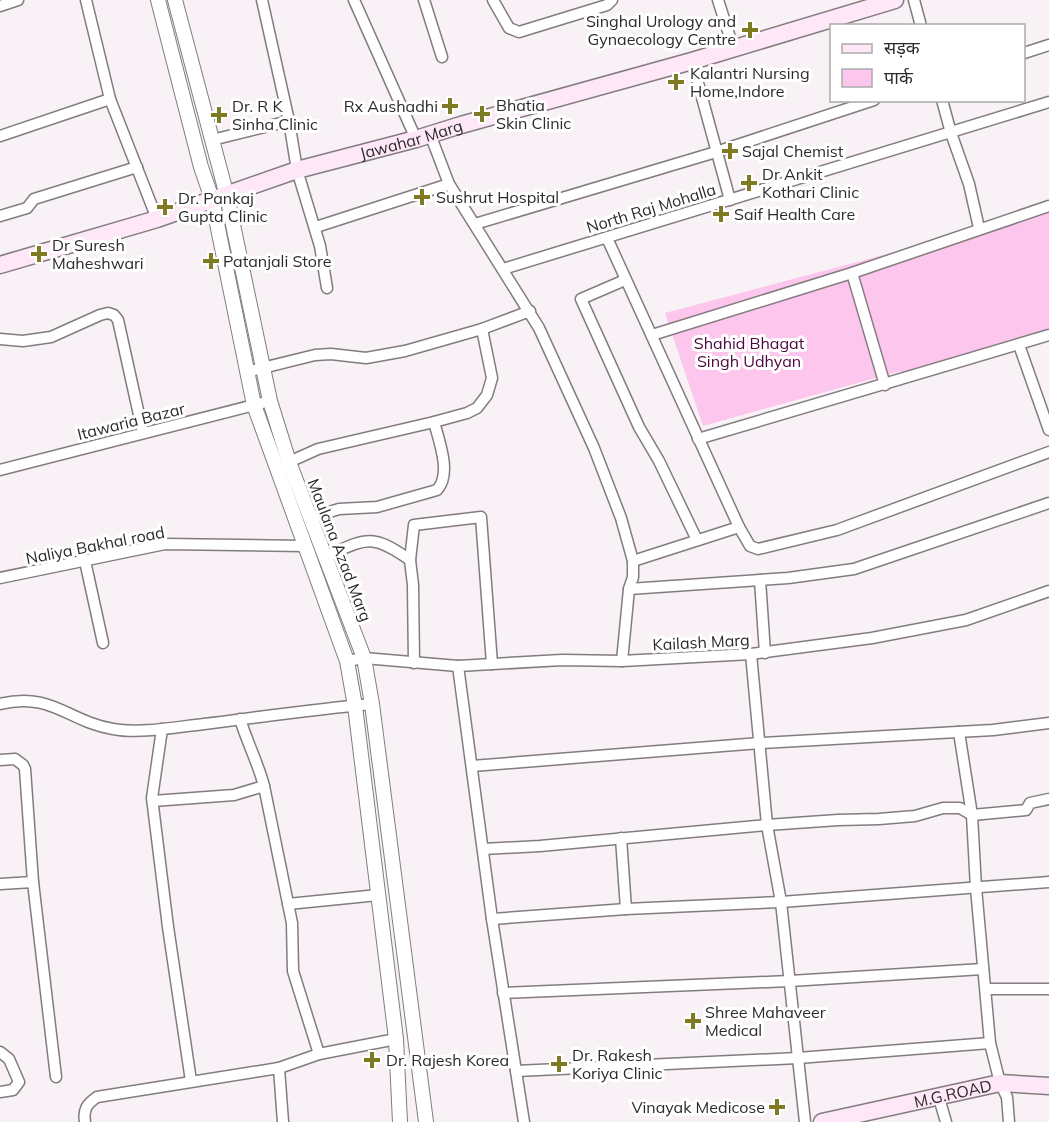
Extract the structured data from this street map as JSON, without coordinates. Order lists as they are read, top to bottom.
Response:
{
  "streets": {
    "main road": ["Jawahar Marg", "M.G.ROAD"],
    "street": [
      "North Raj Mohalla",
      "Itawaria Bazar",
      "Naliya Bakhal road",
      "Maulana Azad Marg",
      "Kailash Marg"
    ]
  },
  "crossings": [
    ["Jawahar Marg", "Maulana Azad Marg"],
    ["Itawaria Bazar", "Maulana Azad Marg"],
    ["Naliya Bakhal road", "Maulana Azad Marg"],
    ["Maulana Azad Marg", "Kailash Marg"]
  ],
  "parks": ["Shahid Bhagat Singh Udhyan"],
  "places": {
    "health": [
      "Singhal Urology and Gynaecology Centre",
      "Kalantri Nursing Home,Indore",
      "Rx Aushadhi",
      "Bhatia Skin Clinic",
      "Dr. R K Sinha Clinic",
      "Sajal Chemist",
      "Dr Ankit Kothari Clinic",
      "Sushrut Hospital",
      "Dr. Pankaj Gupta Clinic",
      "Saif Health Care",
      "Dr Suresh Maheshwari",
      "Patanjali Store",
      "Shree Mahaveer Medical",
      "Dr. Rajesh Korea",
      "Dr. Rakesh Koriya Clinic",
      "Vinayak Medicose"
    ]
  },
  "legend": ["सड़क", "पार्क"]
}
